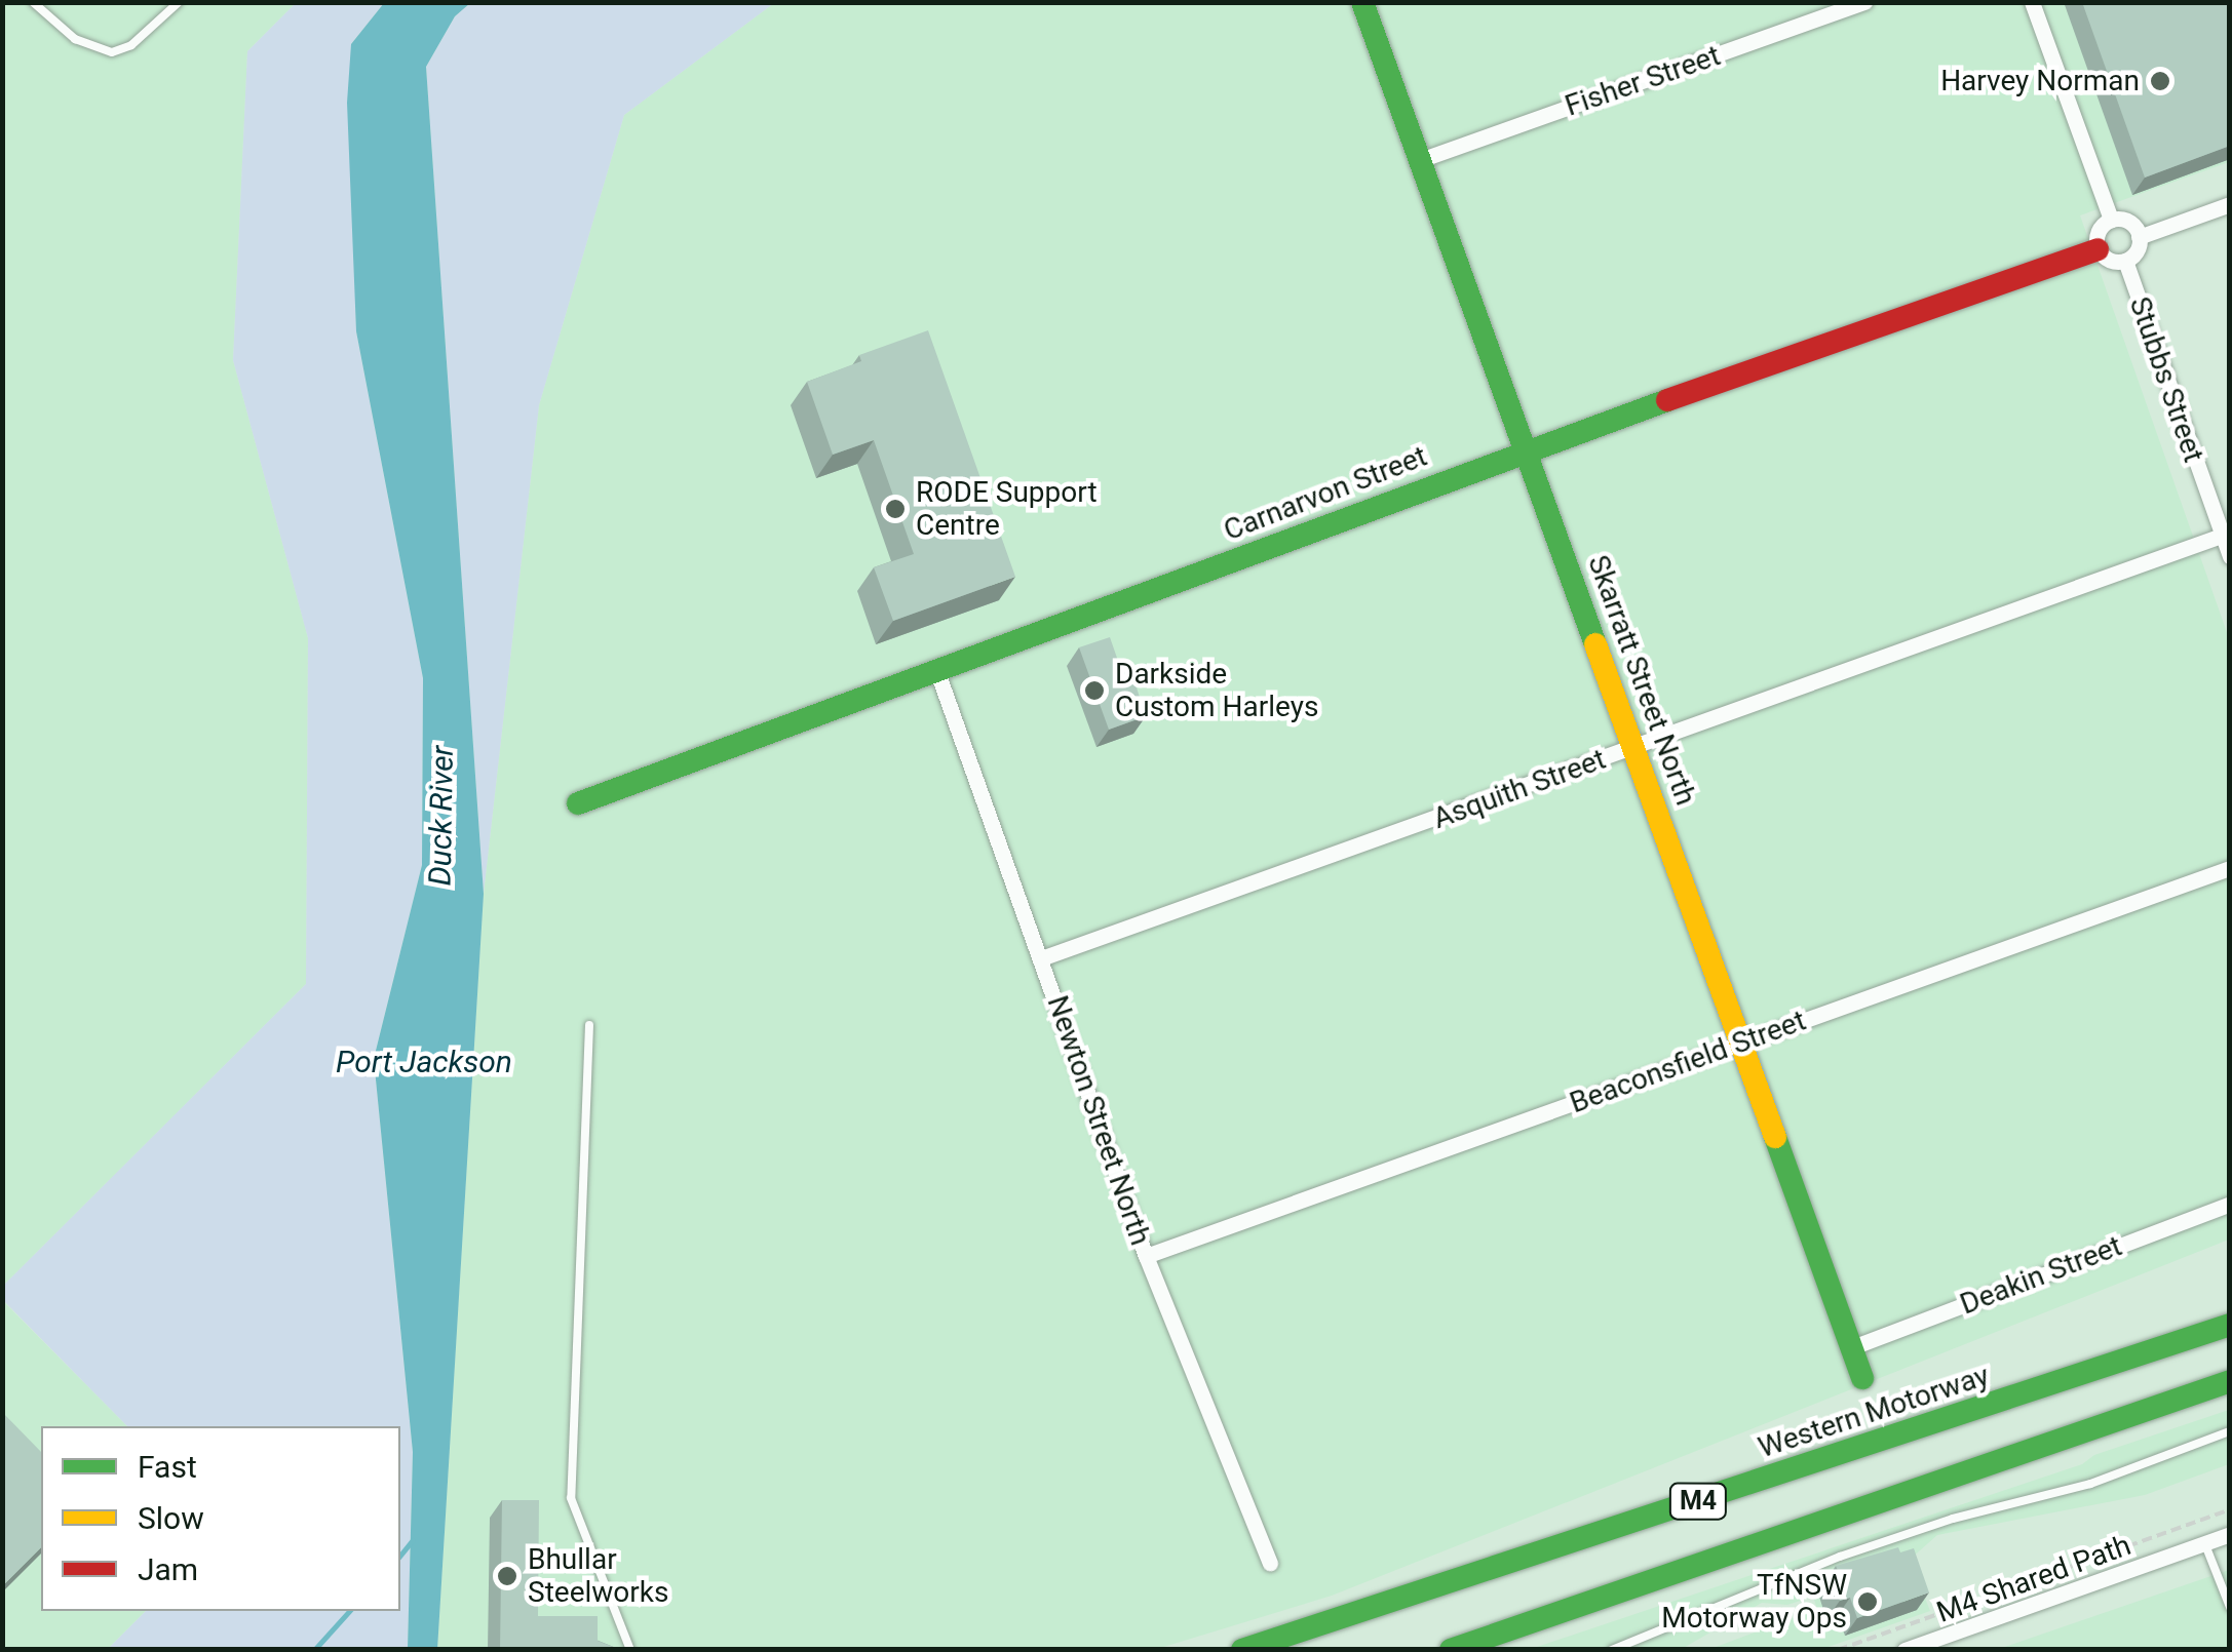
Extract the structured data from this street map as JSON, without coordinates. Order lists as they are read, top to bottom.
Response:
{
  "streets": {
    "main road": [
      "Carnarvon Street",
      "Skarratt Street North",
      "Western Motorway",
      "M4"
    ],
    "street": [
      "Fisher Street",
      "Stubbs Street",
      "Asquith Street",
      "Beaconsfield Street",
      "Newton Street North",
      "Deakin Street"
    ],
    "path": ["M4 Shared Path"]
  },
  "crossings": [
    ["Fisher Street", "Skarratt Street North"],
    ["Stubbs Street", "Carnarvon Street"],
    ["Stubbs Street", "Asquith Street"],
    ["Carnarvon Street", "Skarratt Street North"],
    ["Carnarvon Street", "Newton Street North"],
    ["Skarratt Street North", "Asquith Street"],
    ["Skarratt Street North", "Beaconsfield Street"],
    ["Skarratt Street North", "Deakin Street"],
    ["Asquith Street", "Newton Street North"],
    ["Beaconsfield Street", "Newton Street North"]
  ],
  "water": ["Duck River", "Port Jackson"],
  "places": [
    "Harvey Norman",
    "RODE Support Centre",
    "Darkside Custom Harleys",
    "Bhullar Steelworks",
    "TfNSW Motorway Ops"
  ],
  "legend": ["Fast", "Slow", "Jam"]
}
